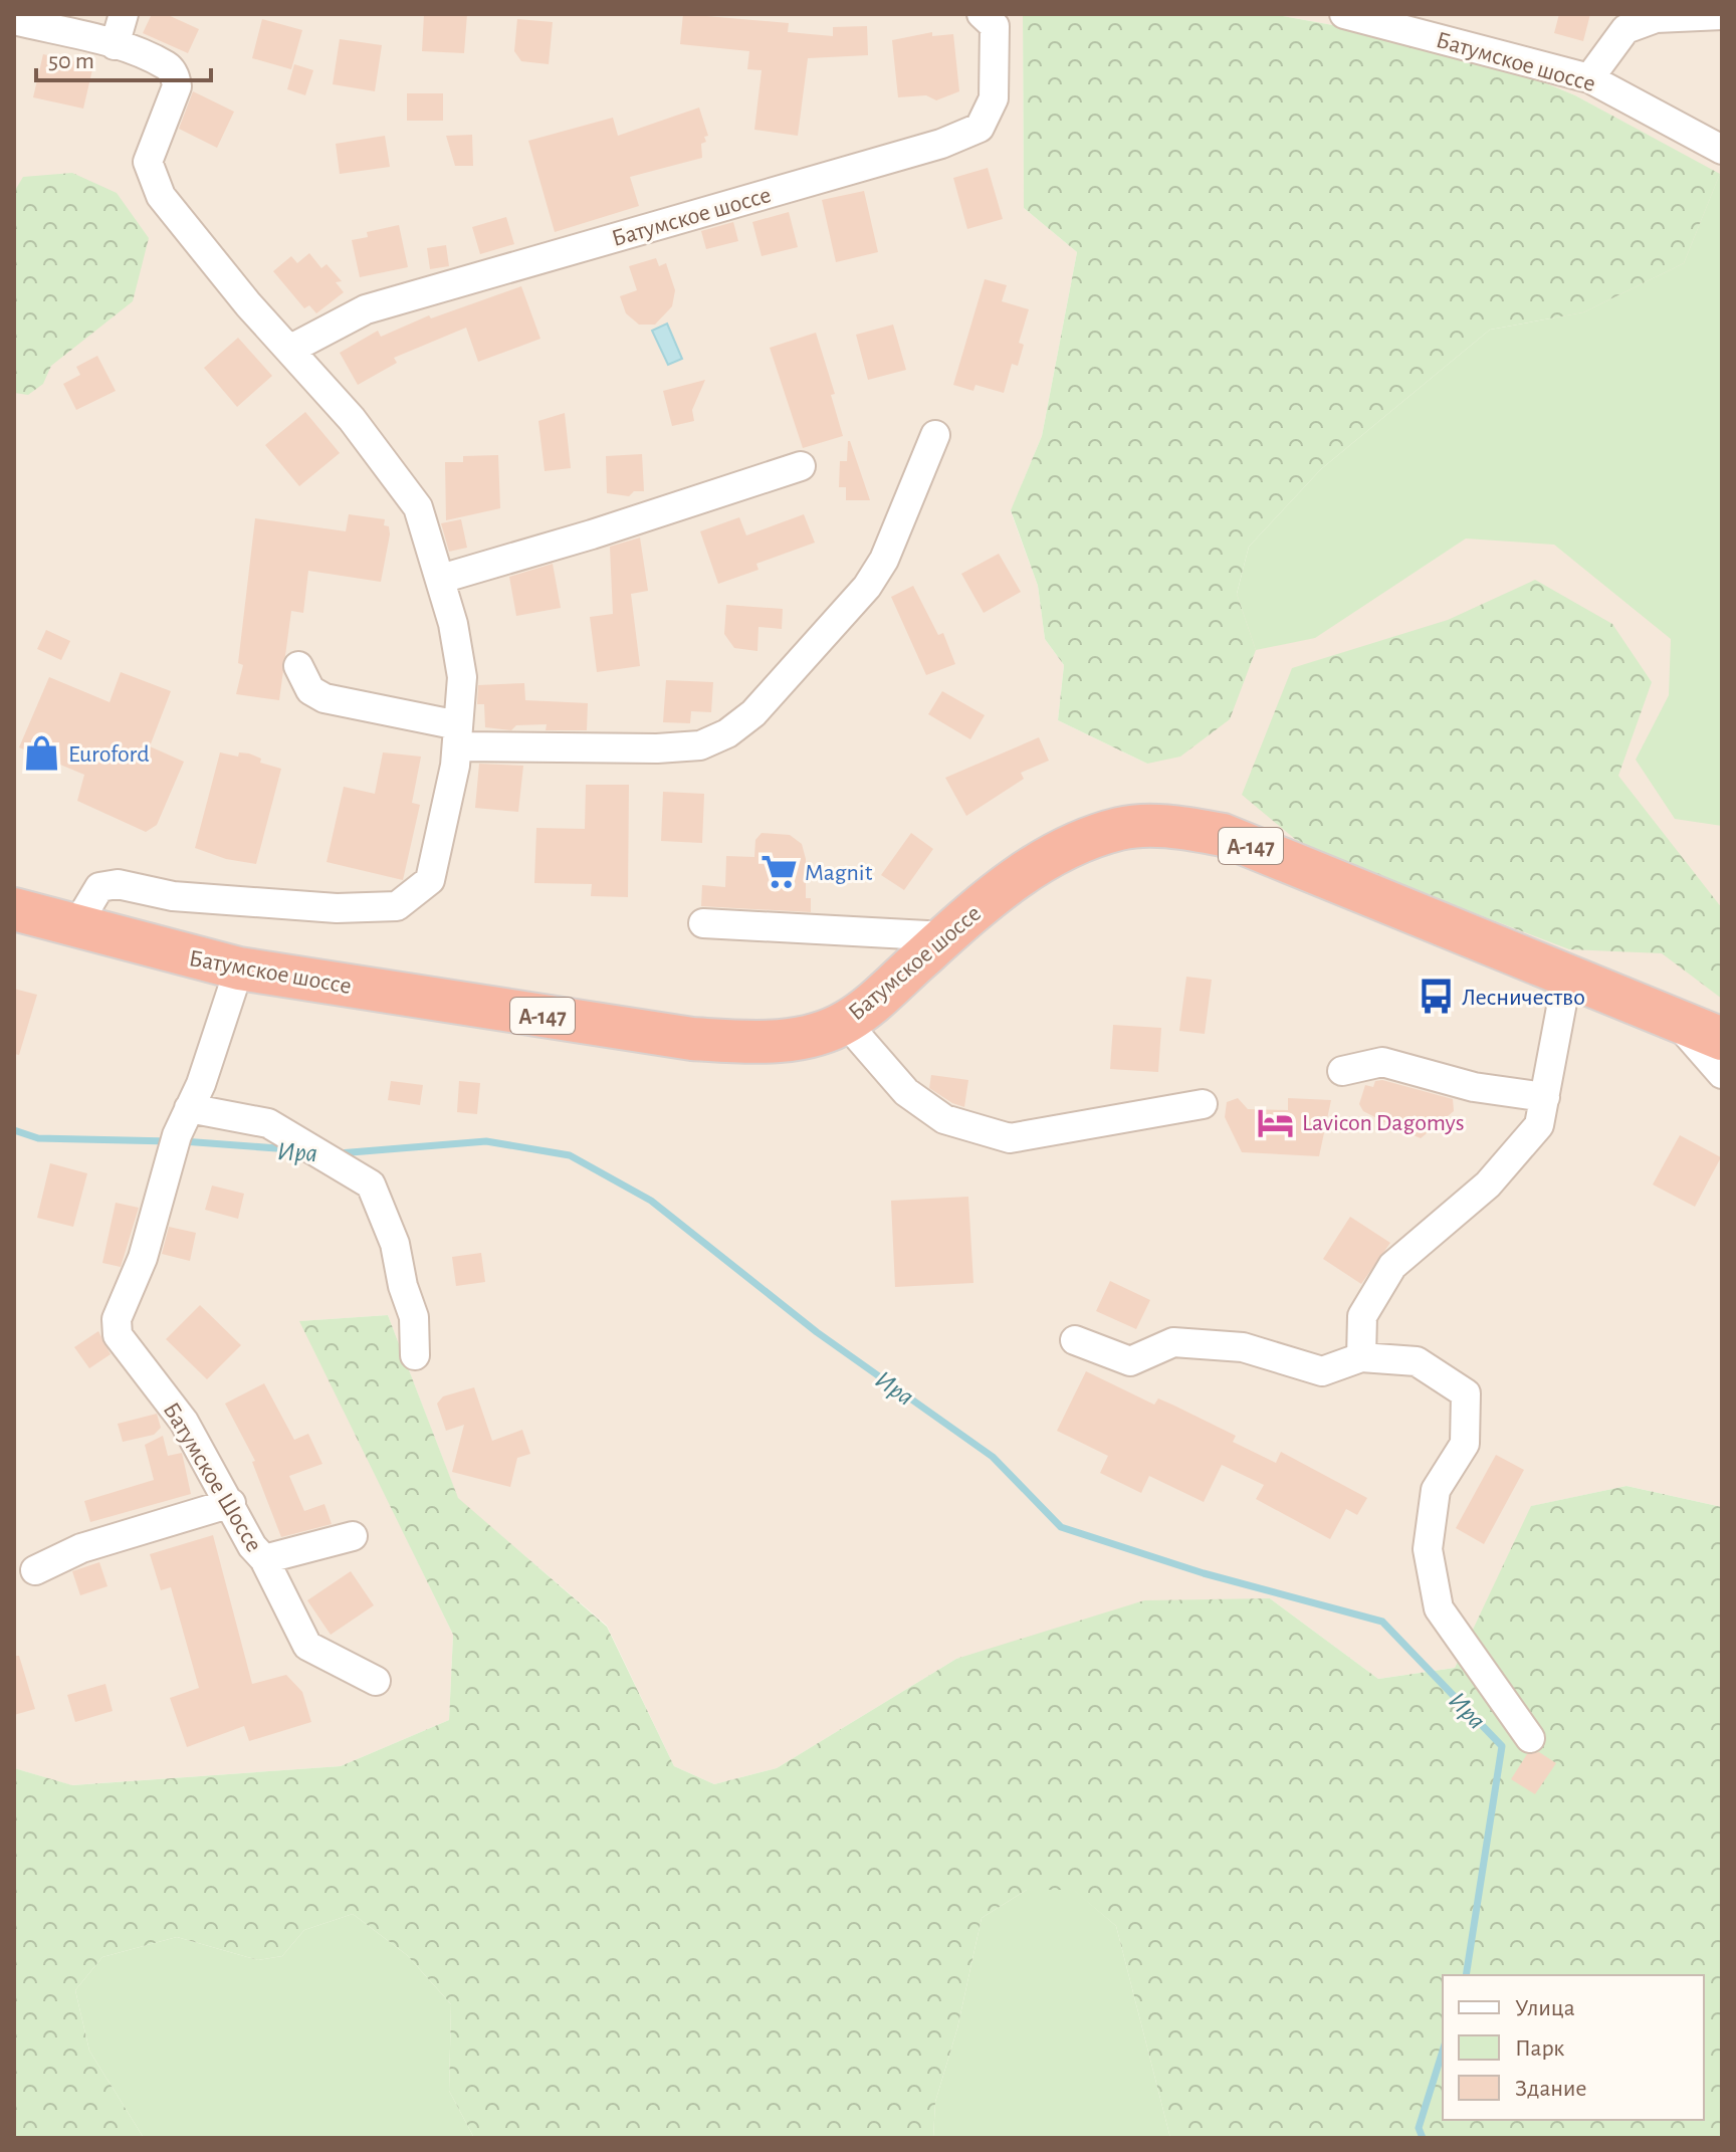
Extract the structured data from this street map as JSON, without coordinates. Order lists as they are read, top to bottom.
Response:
{
  "streets": {
    "highway": ["Батумское шоссе", "А-147"],
    "street": ["Батумское Шоссе"]
  },
  "crossings": [
    ["Батумское шоссе", "Батумское Шоссе"]
  ],
  "water": ["Ира"],
  "places": {
    "shop": ["Euroford"],
    "supermarket": ["Magnit"],
    "bus stop": ["Лесничество"],
    "hotel": ["Lavicon Dagomys"]
  },
  "legend": ["Улица", "Парк", "Здание"],
  "scale_bar": "50 m"
}
